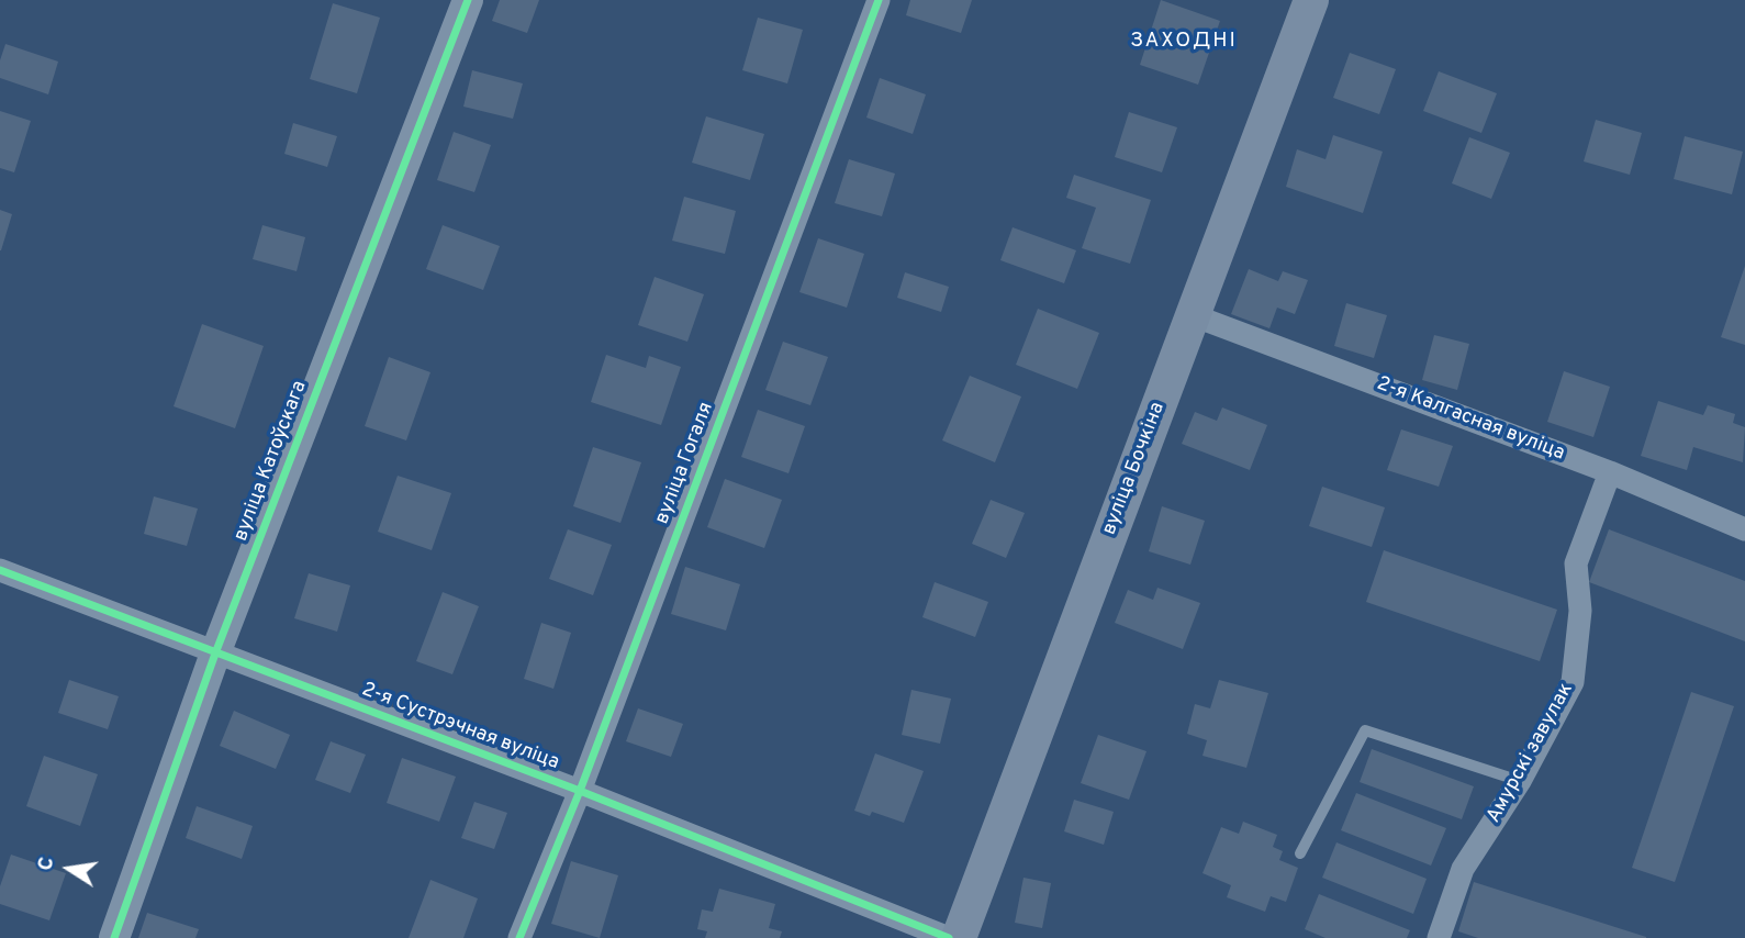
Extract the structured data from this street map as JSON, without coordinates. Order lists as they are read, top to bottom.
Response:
{
  "streets": {
    "main road": ["вуліца Бочкіна"],
    "street": [
      "2-я Калгасная вуліца",
      "вуліца Катоўскага",
      "вуліца Гогаля",
      "2-я Сустрэчная вуліца",
      "Амурскі завулак"
    ]
  },
  "crossings": [
    ["2-я Калгасная вуліца", "вуліца Бочкіна"],
    ["2-я Калгасная вуліца", "Амурскі завулак"],
    ["вуліца Катоўскага", "2-я Сустрэчная вуліца"],
    ["вуліца Гогаля", "2-я Сустрэчная вуліца"]
  ],
  "districts": ["ЗАХОДНІ"],
  "north": "left"
}
